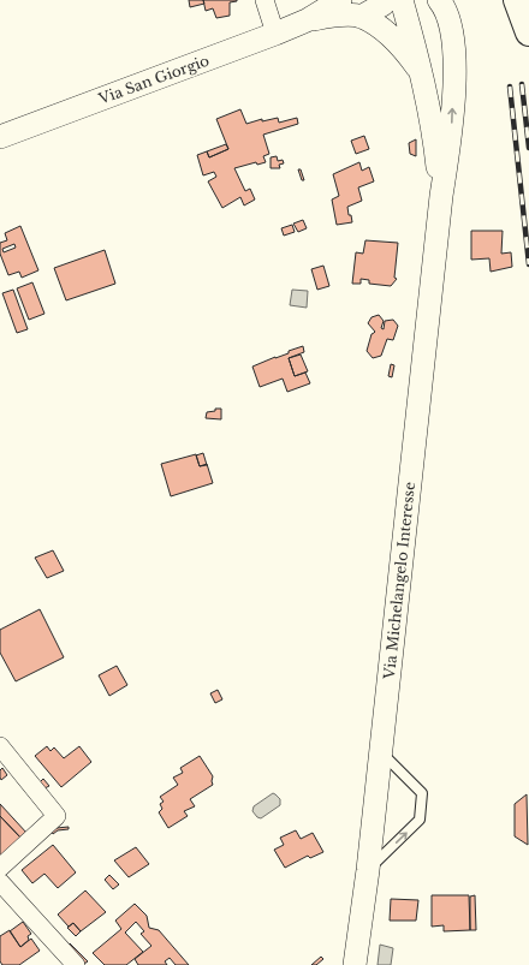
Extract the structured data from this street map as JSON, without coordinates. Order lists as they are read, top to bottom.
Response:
{
  "streets": {
    "street": ["Via San Giorgio", "Via Michelangelo Interesse"]
  },
  "crossings": [
    ["Via San Giorgio", "Via Michelangelo Interesse"]
  ]
}
